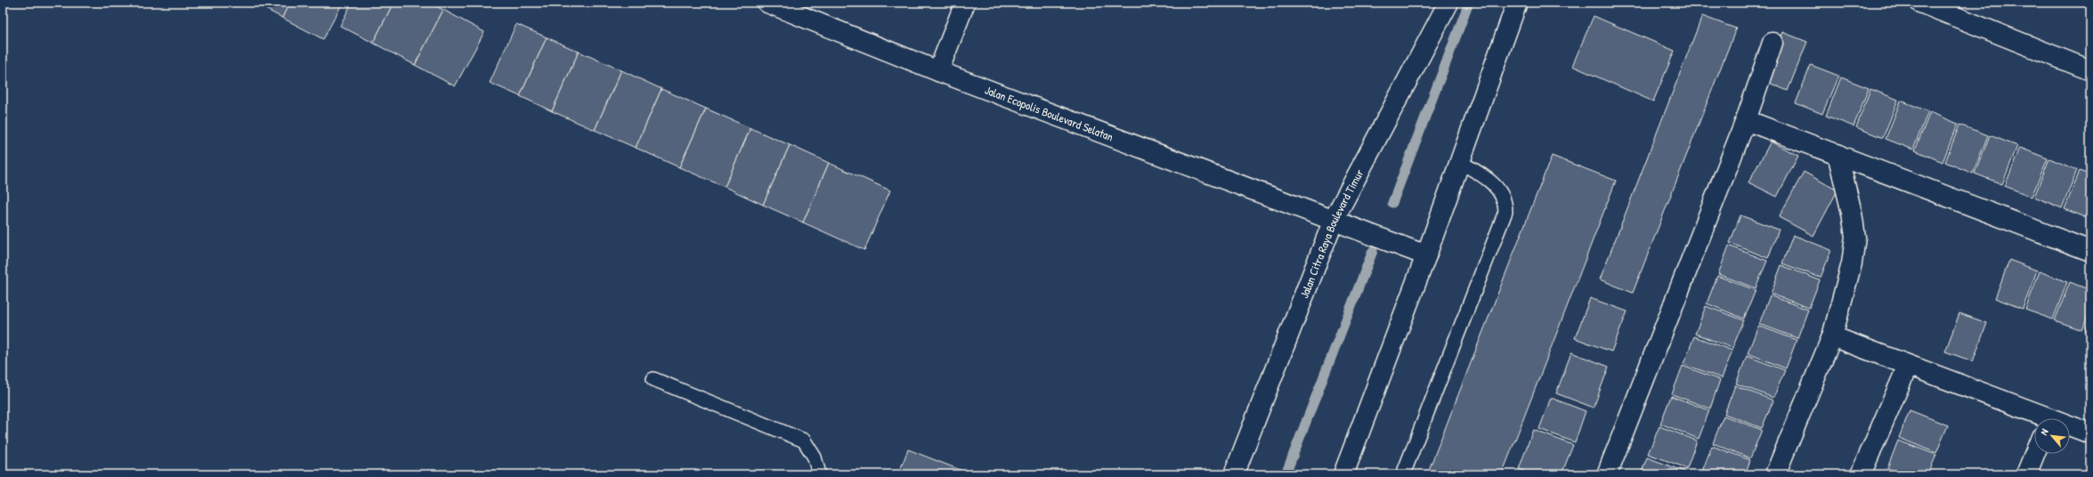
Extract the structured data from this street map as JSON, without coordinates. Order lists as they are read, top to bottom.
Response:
{
  "streets": {
    "street": ["Jalan Ecopolis Boulevard Selatan", "Jalan Citra Raya Boulevard Timur"]
  },
  "crossings": [
    ["Jalan Ecopolis Boulevard Selatan", "Jalan Citra Raya Boulevard Timur"]
  ],
  "north": "top left"
}
